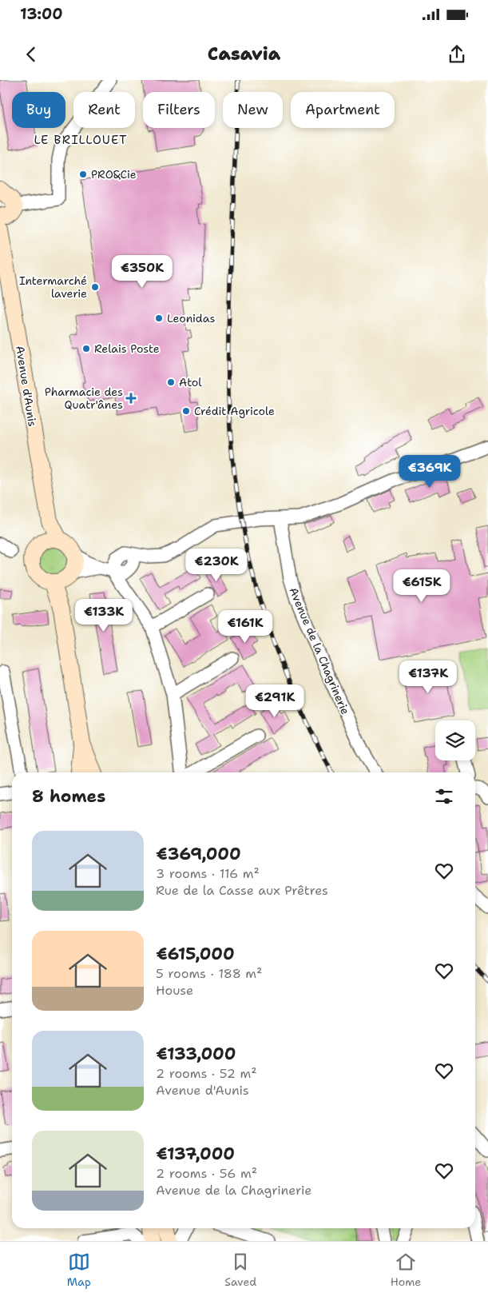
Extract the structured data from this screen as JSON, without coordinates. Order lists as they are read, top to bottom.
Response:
{
  "streets": {
    "main road": ["Avenue d'Aunis"],
    "street": ["Avenue de la Chagrinerie"]
  },
  "districts": ["LE BRILLOUET"],
  "places": {
    "other": [
      "PRO&Cie",
      "Intermarché laverie",
      "Leonidas",
      "Relais Poste",
      "Atol",
      "Crédit Agricole"
    ],
    "health": ["Pharmacie des Quatr'ânes"]
  },
  "page": {
    "status": "13:00",
    "header": "Casavia",
    "chip": [
      "Buy",
      "Rent",
      "Filters",
      "New",
      "Apartment"
    ],
    "price": [
      "€350K",
      "€369K",
      "€230K",
      "€615K",
      "€133K",
      "€161K",
      "€137K",
      "€291K"
    ],
    "heading": "8 homes",
    "list": [
      {
        "name": "€369,000",
        "note": "3 rooms · 116 m² · Rue de la Casse aux Prêtres"
      },
      {
        "name": "€615,000",
        "note": "5 rooms · 188 m² · House"
      },
      {
        "name": "€133,000",
        "note": "2 rooms · 52 m² · Avenue d'Aunis"
      },
      {
        "name": "€137,000",
        "note": "2 rooms · 56 m² · Avenue de la Chagrinerie"
      }
    ],
    "tabs": ["Map", "Saved", "Home"]
  }
}
